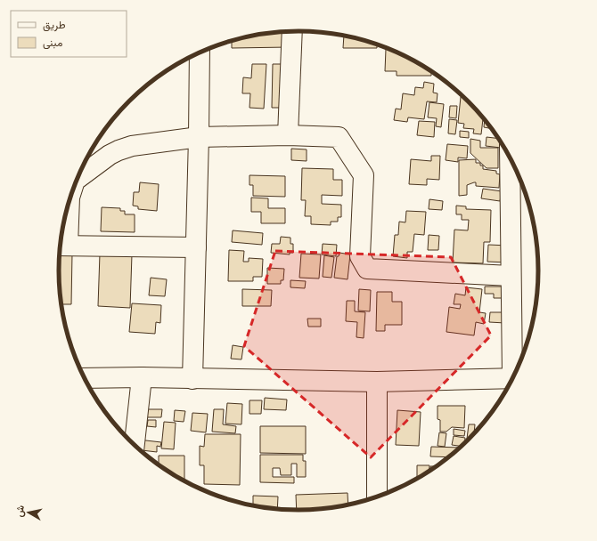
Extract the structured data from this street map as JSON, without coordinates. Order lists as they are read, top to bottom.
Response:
{
  "legend": ["طريق", "مبنى"],
  "north": "left"
}
